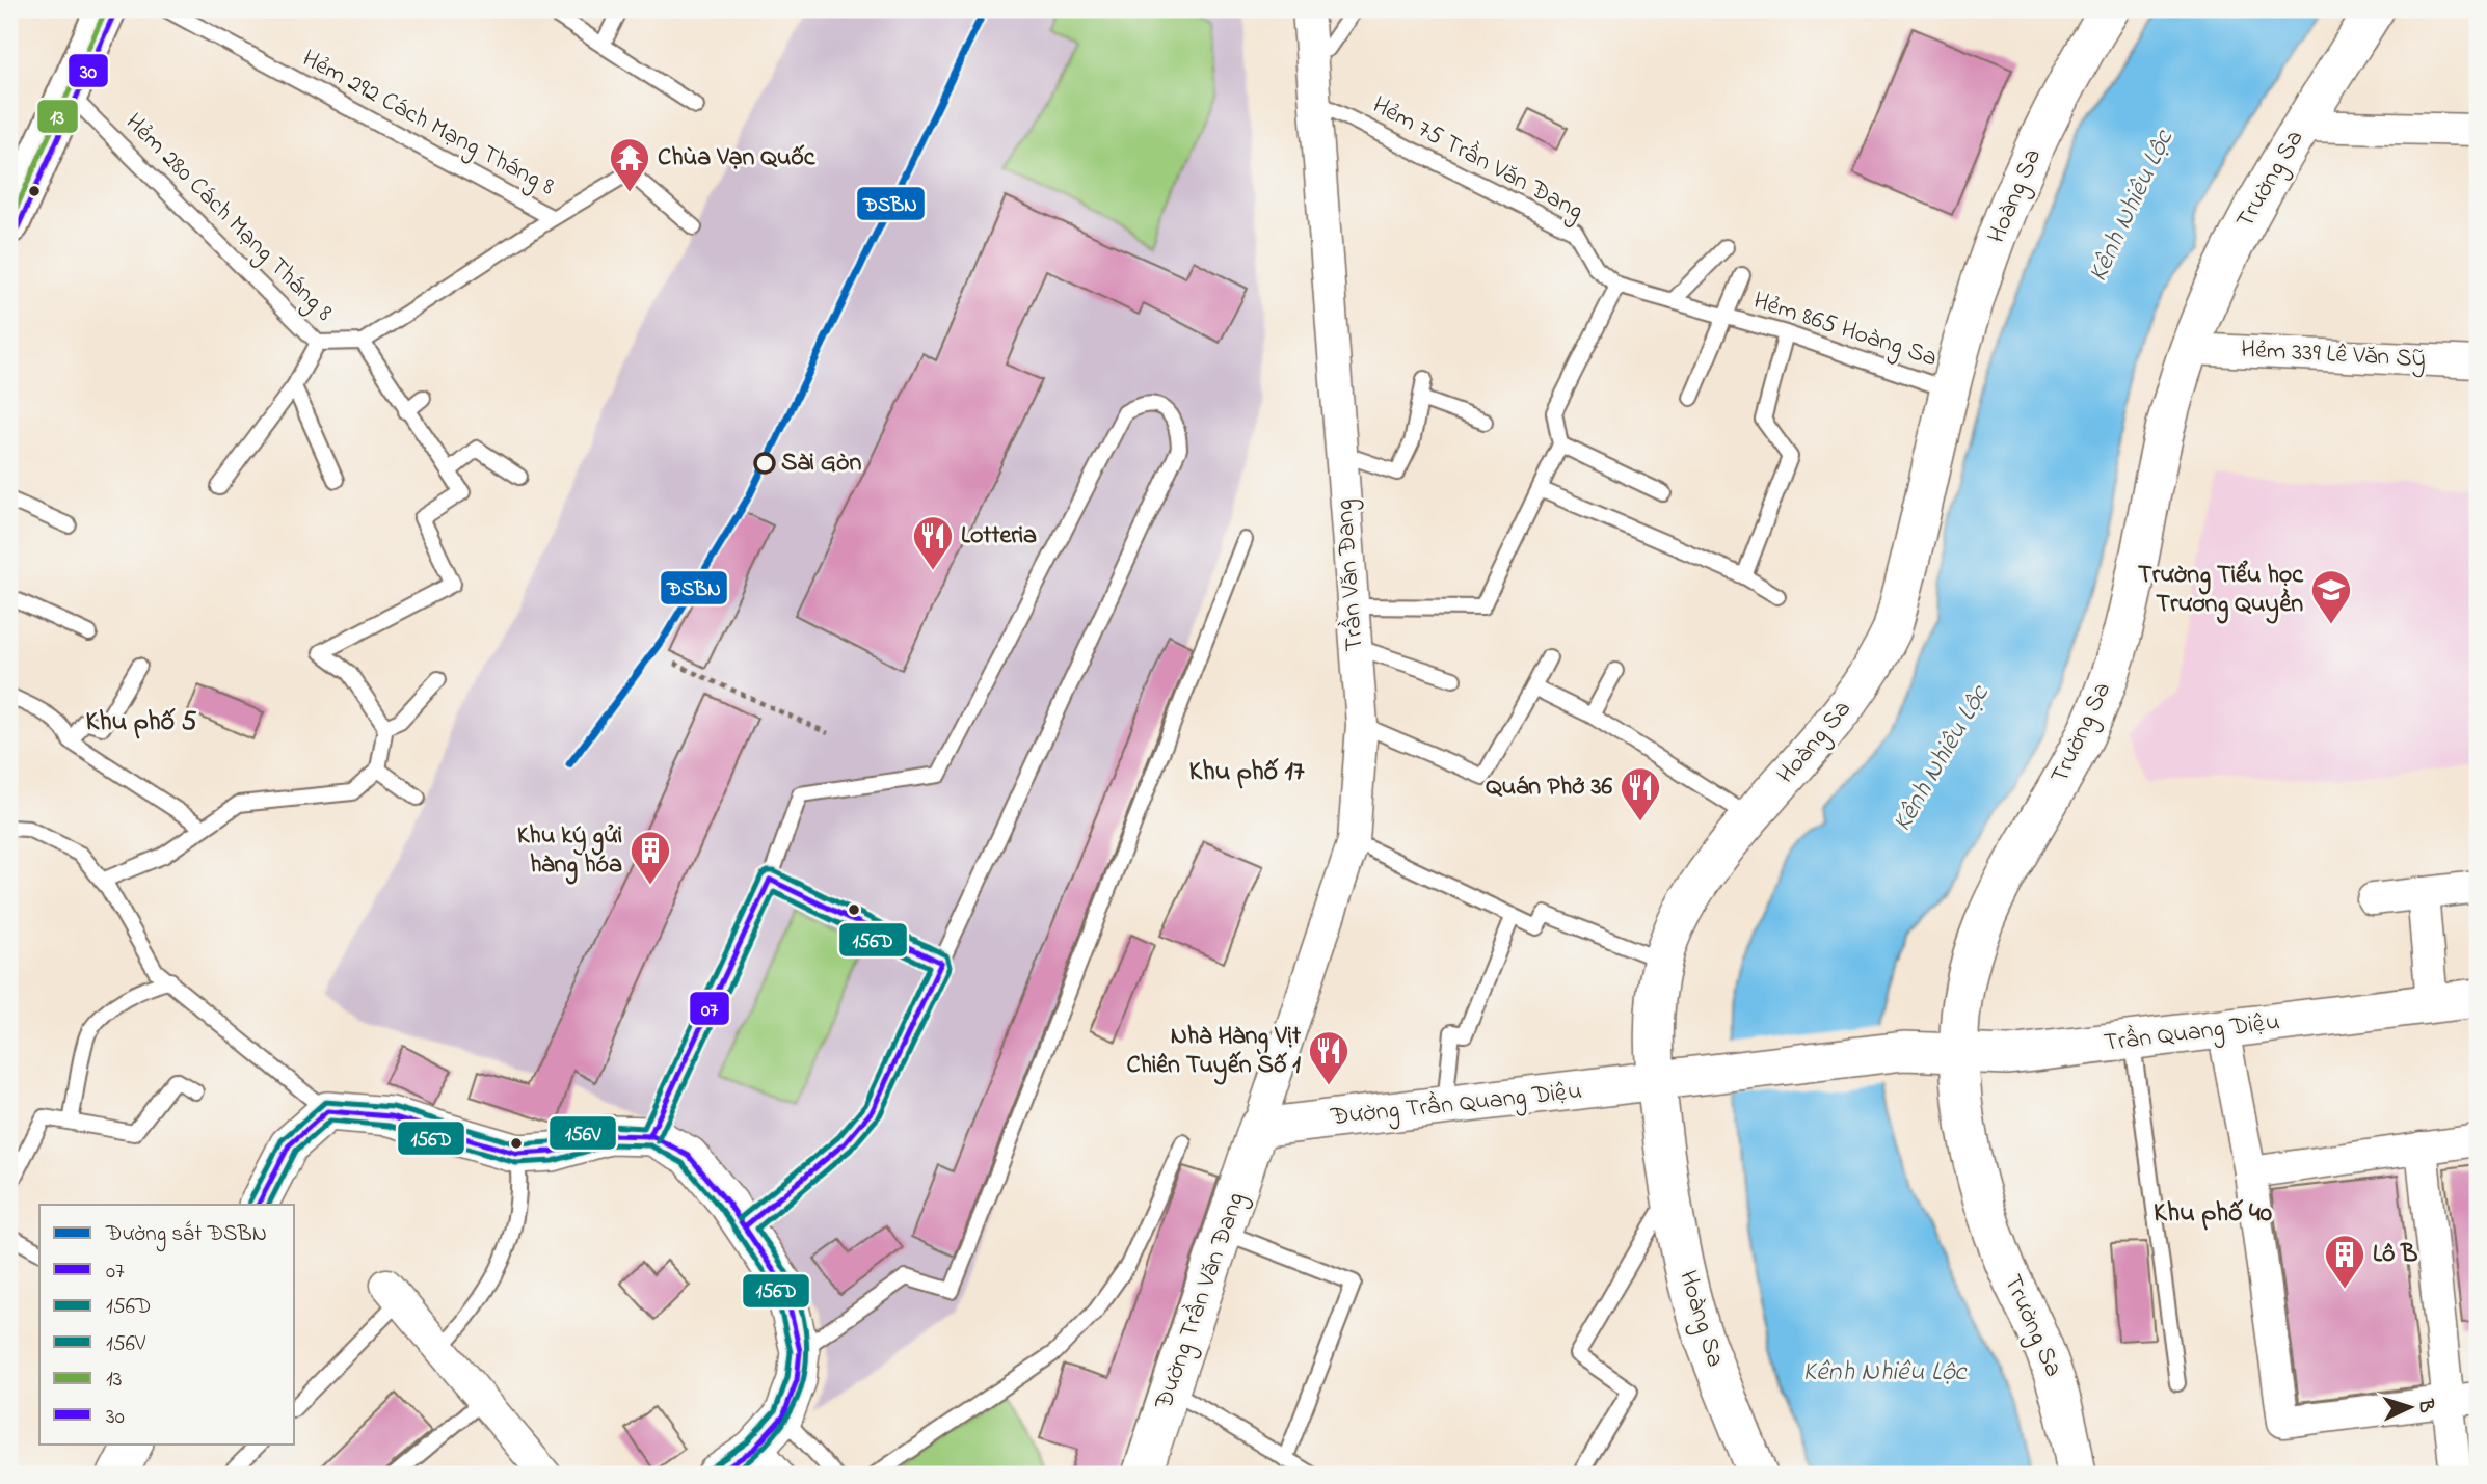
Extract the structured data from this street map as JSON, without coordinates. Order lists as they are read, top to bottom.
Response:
{
  "streets": {
    "street": [
      "Trường Sa",
      "Hoàng Sa",
      "Hẻm 339 Lê Văn Sỹ",
      "Trần Văn Ðang",
      "Trần Quang Diệu",
      "Đường Trần Quang Diệu",
      "Đường Trần Văn Đang"
    ],
    "lane": [
      "Hẻm 292 Cách Mạng Tháng 8",
      "Hẻm 75 Trần Văn Ðang",
      "Hẻm 280 Cách Mạng Tháng 8",
      "Hẻm 865 Hoàng Sa"
    ]
  },
  "crossings": [
    ["Hẻm 75 Trần Văn Ðang", "Hẻm 865 Hoàng Sa"],
    ["Hẻm 75 Trần Văn Ðang", "Trần Văn Ðang"],
    ["Trường Sa", "Hẻm 339 Lê Văn Sỹ"],
    ["Trường Sa", "Trần Quang Diệu"],
    ["Hoàng Sa", "Hẻm 865 Hoàng Sa"],
    ["Hoàng Sa", "Trần Quang Diệu"],
    ["Hoàng Sa", "Đường Trần Quang Diệu"],
    ["Trần Văn Ðang", "Đường Trần Quang Diệu"],
    ["Trần Văn Ðang", "Đường Trần Văn Đang"],
    ["Trần Quang Diệu", "Đường Trần Quang Diệu"],
    ["Đường Trần Quang Diệu", "Đường Trần Văn Đang"]
  ],
  "districts": ["Khu phố 5", "Khu phố 17", "Khu phố 40"],
  "water": ["Kênh Nhiêu Lộc"],
  "places": {
    "temple": ["Chùa Vạn Quốc"],
    "other": ["Sài Gòn"],
    "restaurant": ["Lotteria", "Quán Phở 36", "Nhà Hàng Vịt Chiên Tuyến Số 1"],
    "school or university": ["Trường Tiểu học Trương Quyền"],
    "building": ["Khu ký gửi hàng hóa", "Lô B"]
  },
  "lines": [
    "rail line ĐSBN",
    "transit line 13",
    "transit line 30",
    "transit line 156V",
    "transit line 07",
    "transit line 156D"
  ],
  "legend": [
    "Đường sắt ĐSBN",
    "07",
    "156D",
    "156V",
    "13",
    "30"
  ],
  "north": "right"
}
